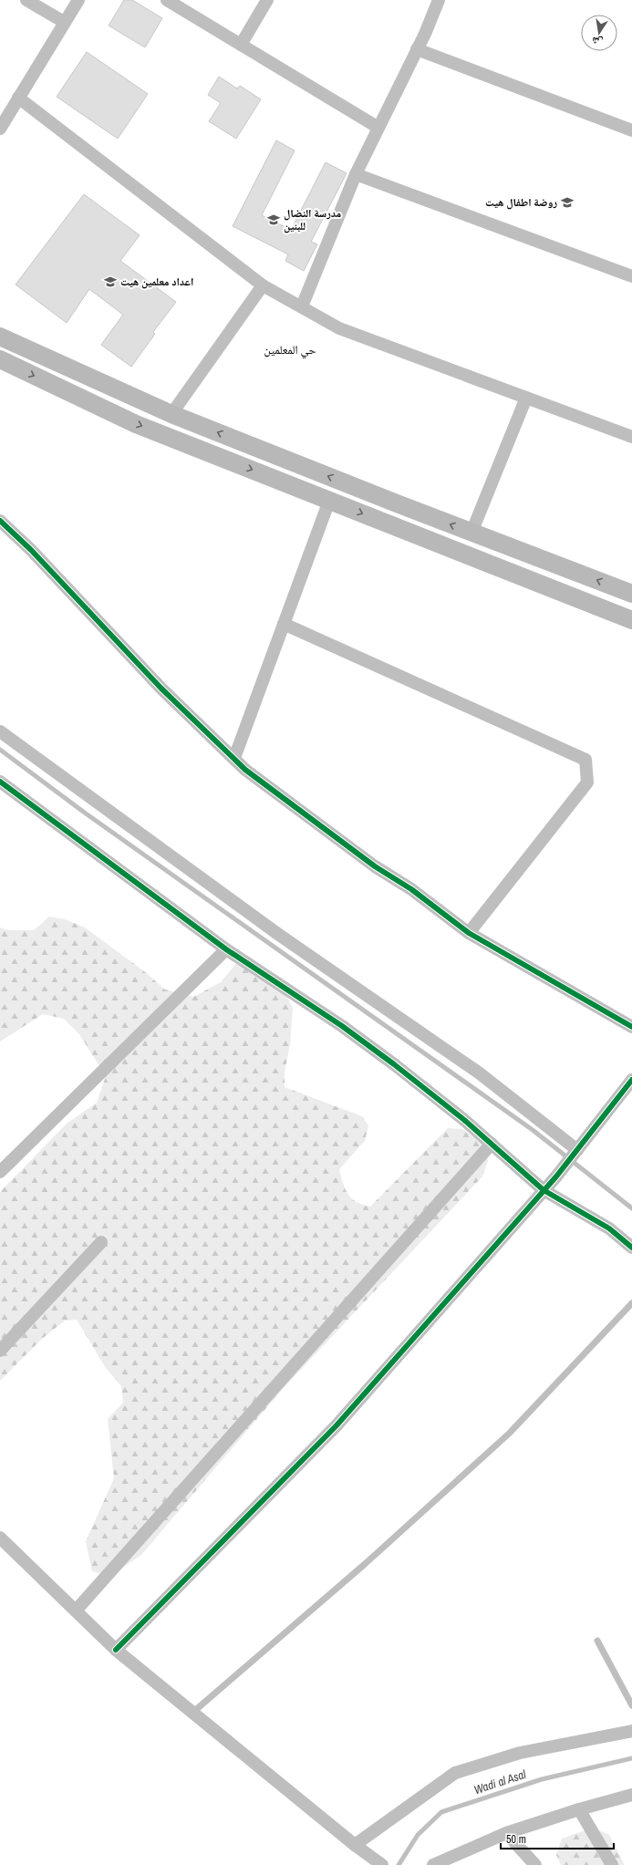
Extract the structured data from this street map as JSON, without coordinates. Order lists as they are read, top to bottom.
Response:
{
  "districts": ["حي المعلمين"],
  "water": ["Wadi al Asal"],
  "places": {
    "school or university": ["روضة اطفال هيت", "مدرسة النضال للبنين", "اعداد معلمين هيت"]
  },
  "scale_bar": "50 m",
  "north": "bottom"
}
